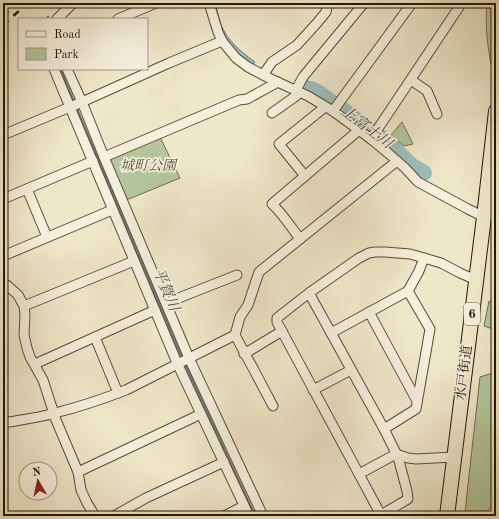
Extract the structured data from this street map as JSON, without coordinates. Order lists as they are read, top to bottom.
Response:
{
  "streets": {
    "highway": ["6", "水戸街道"]
  },
  "water": ["上富士川", "平賀川"],
  "parks": ["城町公園"],
  "legend": ["Road", "Park"],
  "north": "top"
}
